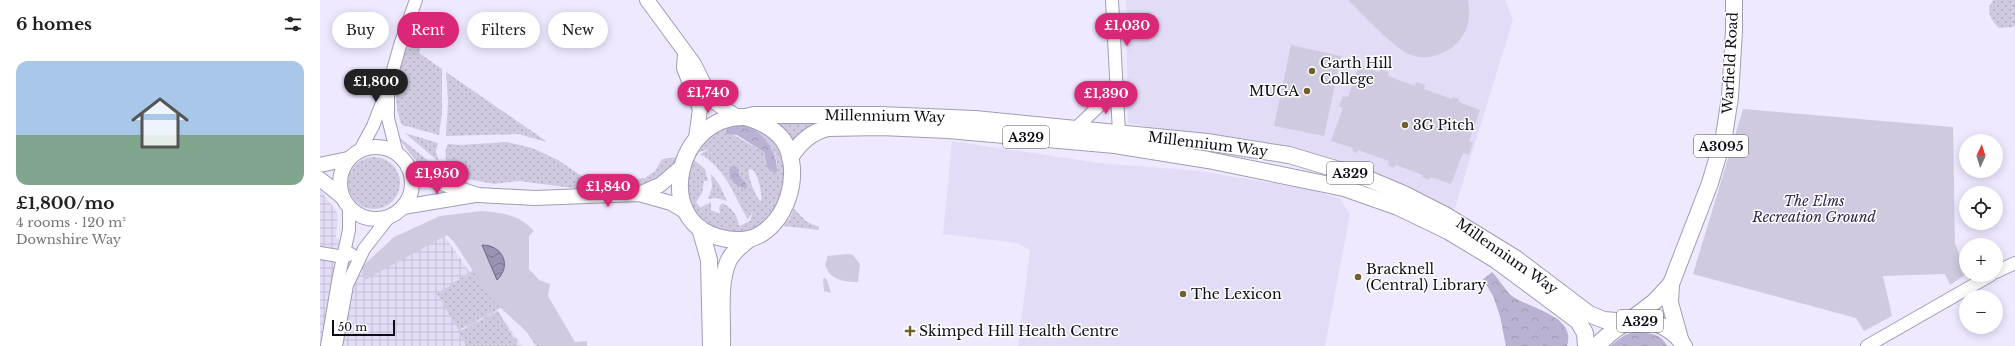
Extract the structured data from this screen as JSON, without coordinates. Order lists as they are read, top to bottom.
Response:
{
  "streets": {
    "main road": [
      "Warfield Road",
      "Millennium Way",
      "A329",
      "A3095"
    ]
  },
  "crossings": [
    ["Warfield Road", "Millennium Way"],
    ["Warfield Road", "A329"],
    ["Millennium Way", "A329"]
  ],
  "parks": ["The Elms Recreation Ground"],
  "places": {
    "other": [
      "Garth Hill College",
      "MUGA",
      "3G Pitch",
      "Bracknell (Central) Library",
      "The Lexicon"
    ],
    "health": ["Skimped Hill Health Centre"]
  },
  "scale_bar": "50 m",
  "north": "top",
  "page": {
    "heading": "6 homes",
    "chip": [
      "Buy",
      "Rent",
      "Filters",
      "New"
    ],
    "price": [
      "£1,030",
      "£1,800",
      "£1,740",
      "£1,390",
      "£1,950",
      "£1,840"
    ],
    "list": [
      {
        "name": "£1,800/mo",
        "note": "4 rooms · 120 m² · Downshire Way"
      }
    ],
    "map_buttons": ["+", "−"],
    "scale": "50 m"
  }
}
